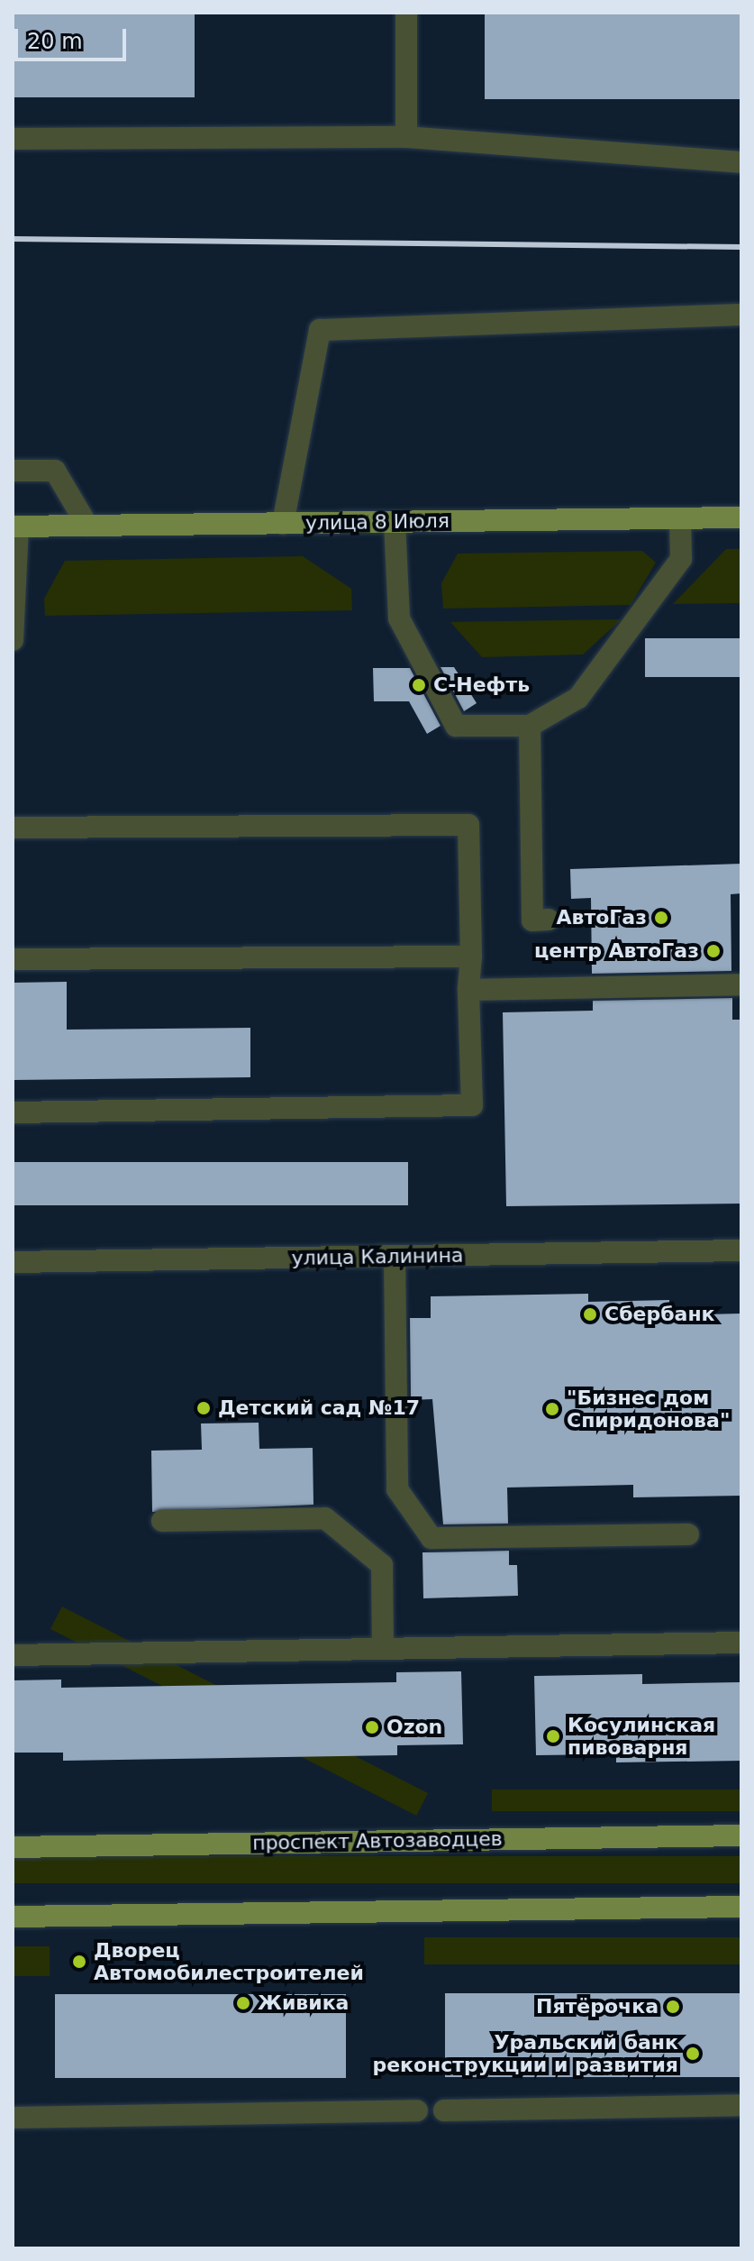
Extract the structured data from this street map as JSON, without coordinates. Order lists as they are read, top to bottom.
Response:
{
  "streets": {
    "main road": ["улица 8 Июля", "проспект Автозаводцев"],
    "street": ["улица Калинина"]
  },
  "places": [
    "С-Нефть",
    "АвтоГаз",
    "центр АвтоГаз",
    "Сбербанк",
    "Детский сад №17",
    "\"Бизнес дом Спиридонова\"",
    "Ozon",
    "Косулинская пивоварня",
    "Дворец Автомобилестроителей",
    "Живика",
    "Пятёрочка",
    "Уральский банк реконструкции и развития"
  ],
  "scale_bar": "20 m"
}
